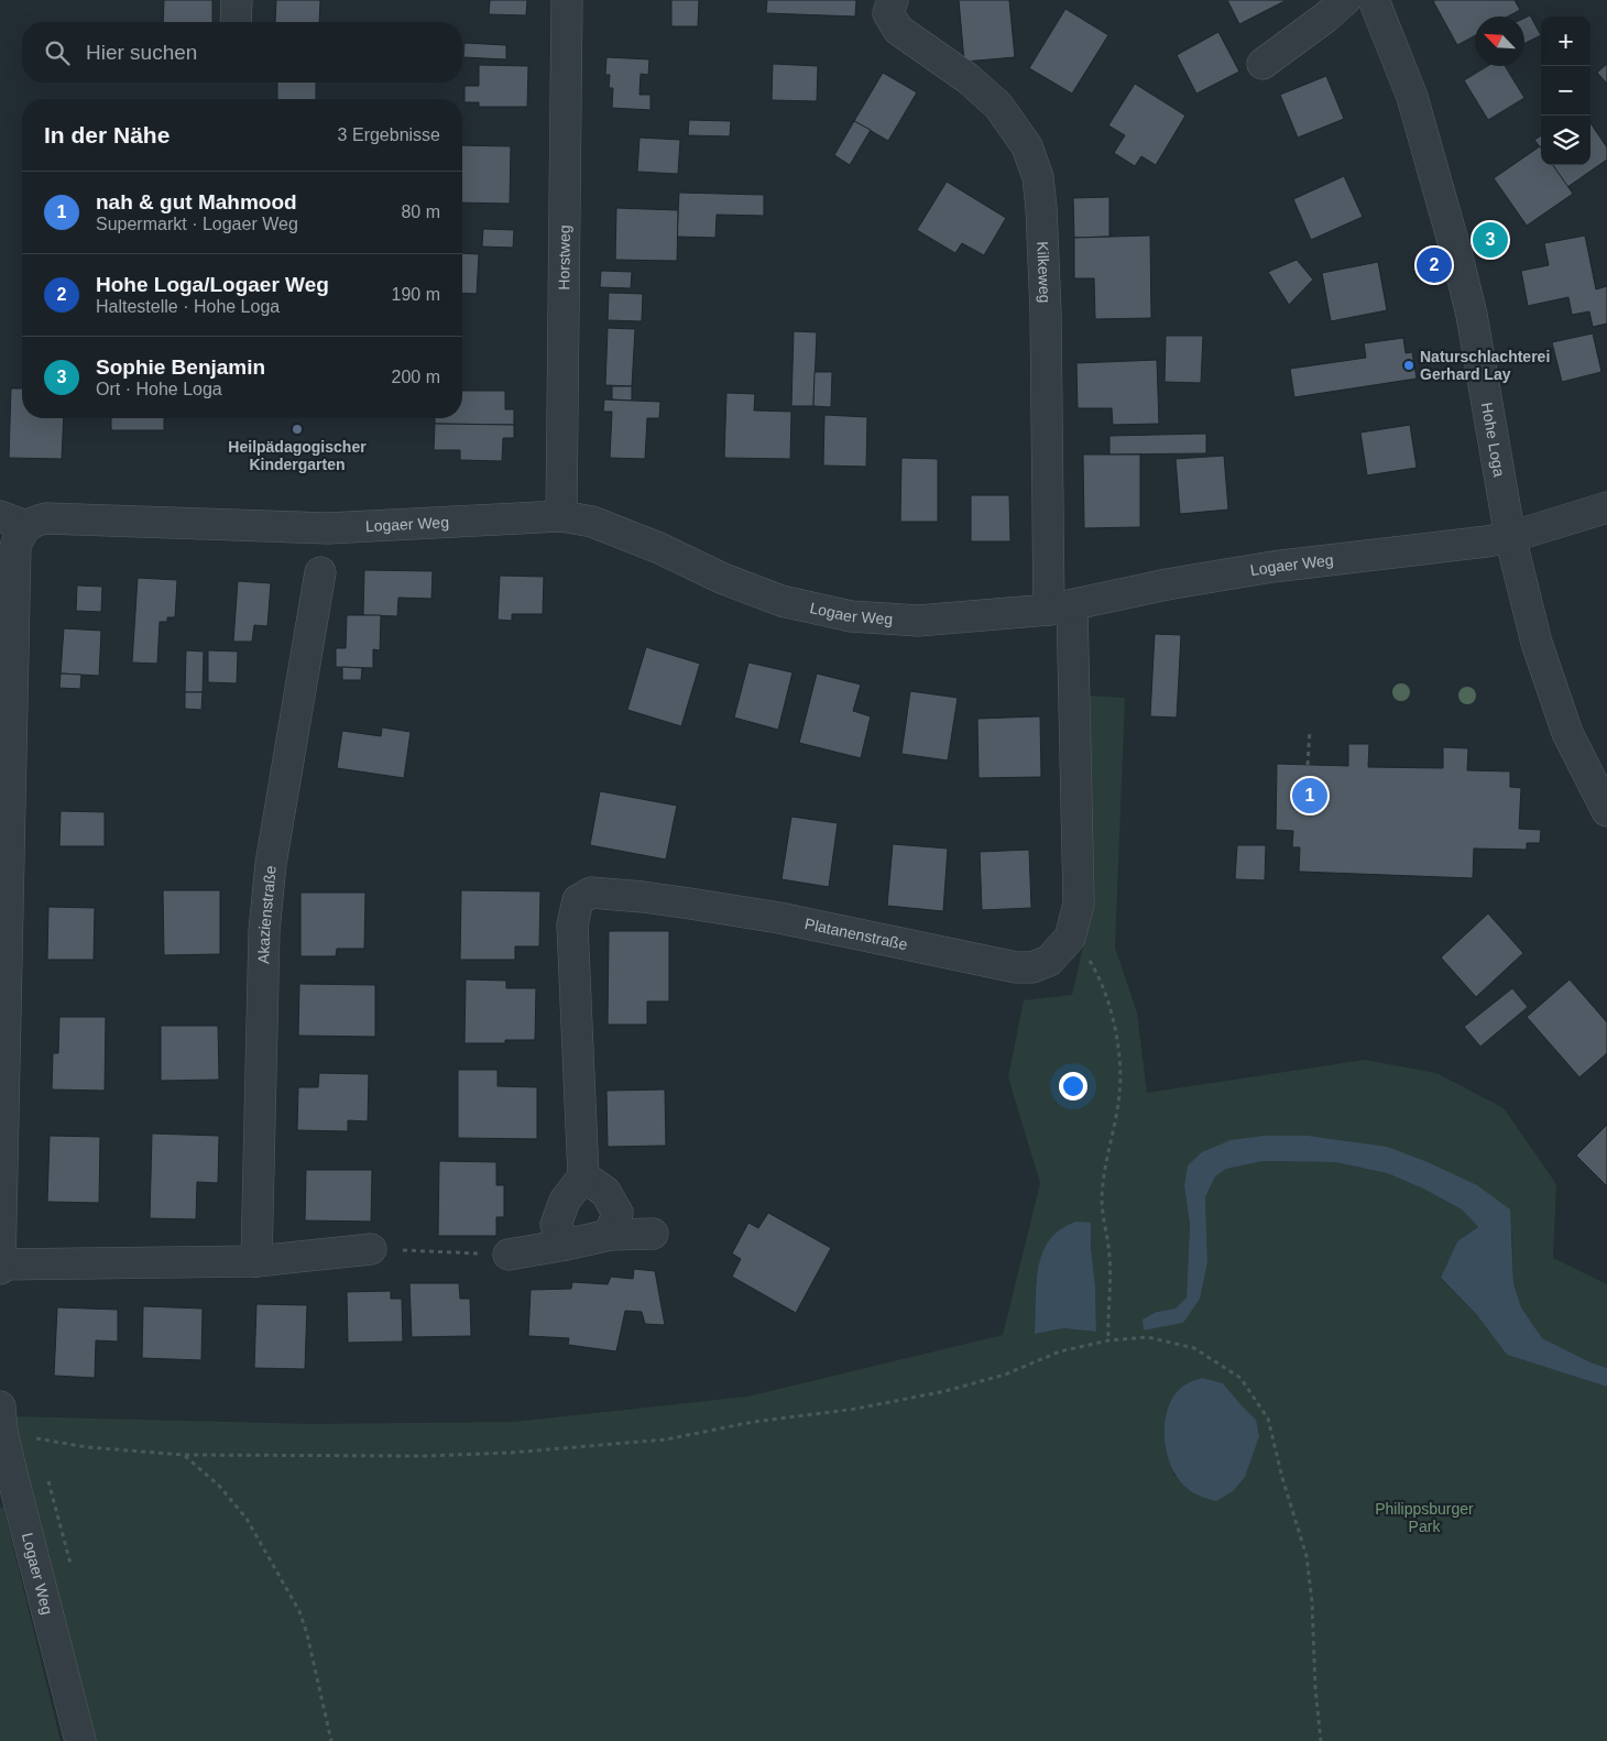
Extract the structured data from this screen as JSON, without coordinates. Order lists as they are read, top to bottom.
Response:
{
  "streets": {
    "street": [
      "Horstweg",
      "Kilkeweg",
      "Hohe Loga",
      "Logaer Weg",
      "Akazienstraße",
      "Platanenstraße"
    ]
  },
  "crossings": [
    ["Horstweg", "Logaer Weg"],
    ["Kilkeweg", "Logaer Weg"],
    ["Kilkeweg", "Platanenstraße"],
    ["Hohe Loga", "Logaer Weg"],
    ["Logaer Weg", "Platanenstraße"]
  ],
  "parks": ["Philippsburger Park"],
  "places": ["Naturschlachterei Gerhard Lay", "Heilpädagogischer Kindergarten"],
  "north": "top left",
  "page": {
    "map_buttons": ["+", "−"],
    "search": "Hier suchen",
    "heading": ["In der Nähe", "3 Ergebnisse"],
    "list": [
      {
        "mark": "1",
        "name": "nah & gut Mahmood",
        "note": "Supermarkt · Logaer Weg",
        "value": "80 m"
      },
      {
        "mark": "2",
        "name": "Hohe Loga/Logaer Weg",
        "note": "Haltestelle · Hohe Loga",
        "value": "190 m"
      },
      {
        "mark": "3",
        "name": "Sophie Benjamin",
        "note": "Ort · Hohe Loga",
        "value": "200 m"
      }
    ],
    "pins": ["3", "2", "1"]
  }
}
